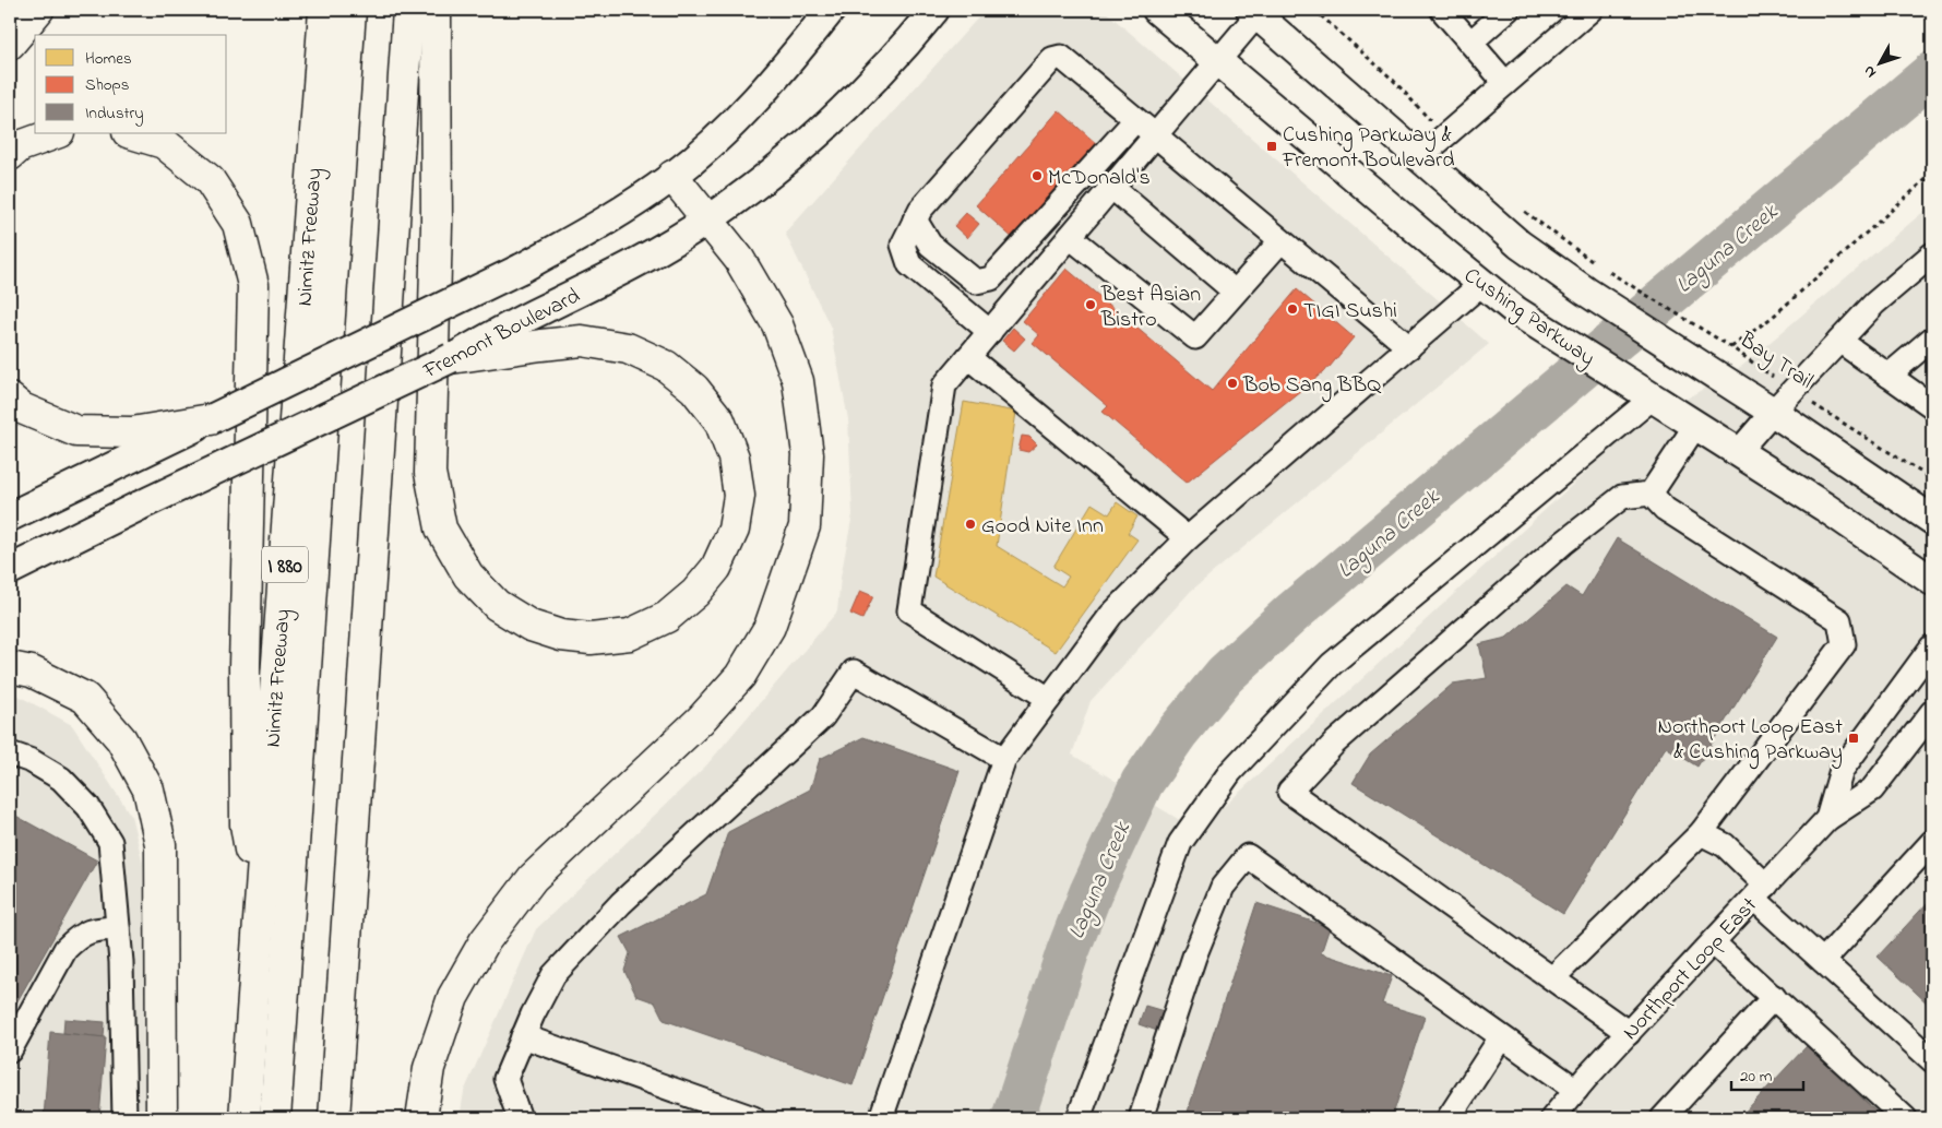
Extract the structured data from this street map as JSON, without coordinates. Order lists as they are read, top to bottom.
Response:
{
  "streets": {
    "highway": ["Nimitz Freeway", "I 880"],
    "main road": ["Cushing Parkway", "Fremont Boulevard"],
    "street": ["Northport Loop East"],
    "path": ["Bay Trail"]
  },
  "water": ["Laguna Creek"],
  "places": {
    "transit": ["Cushing Parkway & Fremont Boulevard", "Northport Loop East & Cushing Parkway"],
    "other": [
      "McDonald's",
      "Best Asian Bistro",
      "TIGI Sushi",
      "Bob Sang BBQ",
      "Good Nite Inn"
    ]
  },
  "legend": ["Homes", "Shops", "Industry"],
  "scale_bar": "20 m",
  "north": "bottom left"
}
